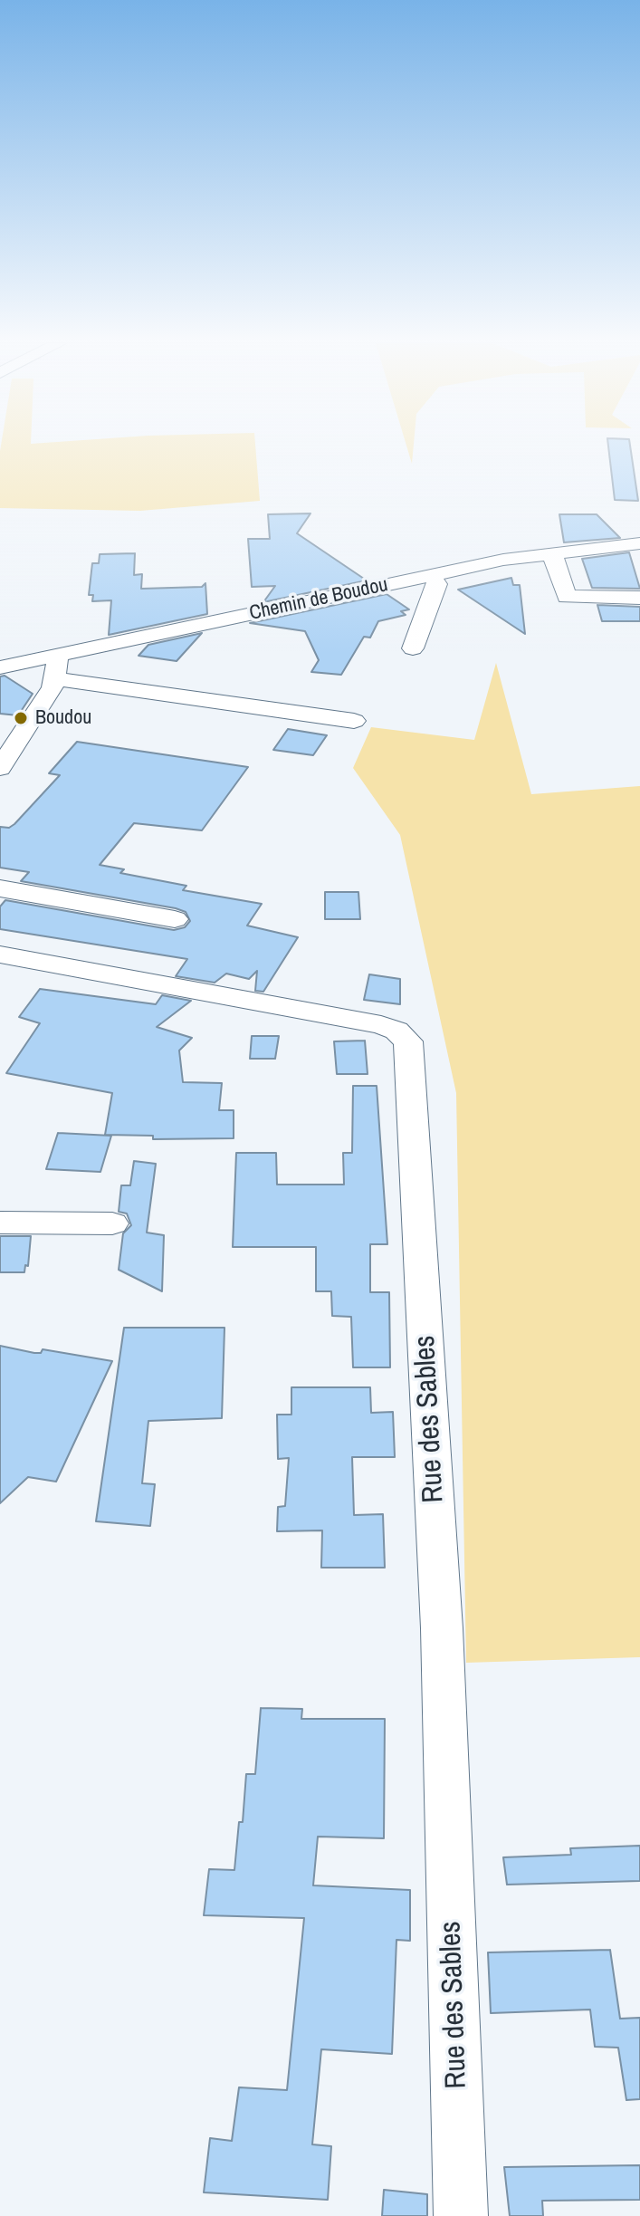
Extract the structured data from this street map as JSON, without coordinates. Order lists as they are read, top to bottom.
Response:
{
  "streets": {
    "street": ["Chemin de Boudou", "Rue des Sables"]
  },
  "places": ["Boudou"]
}
